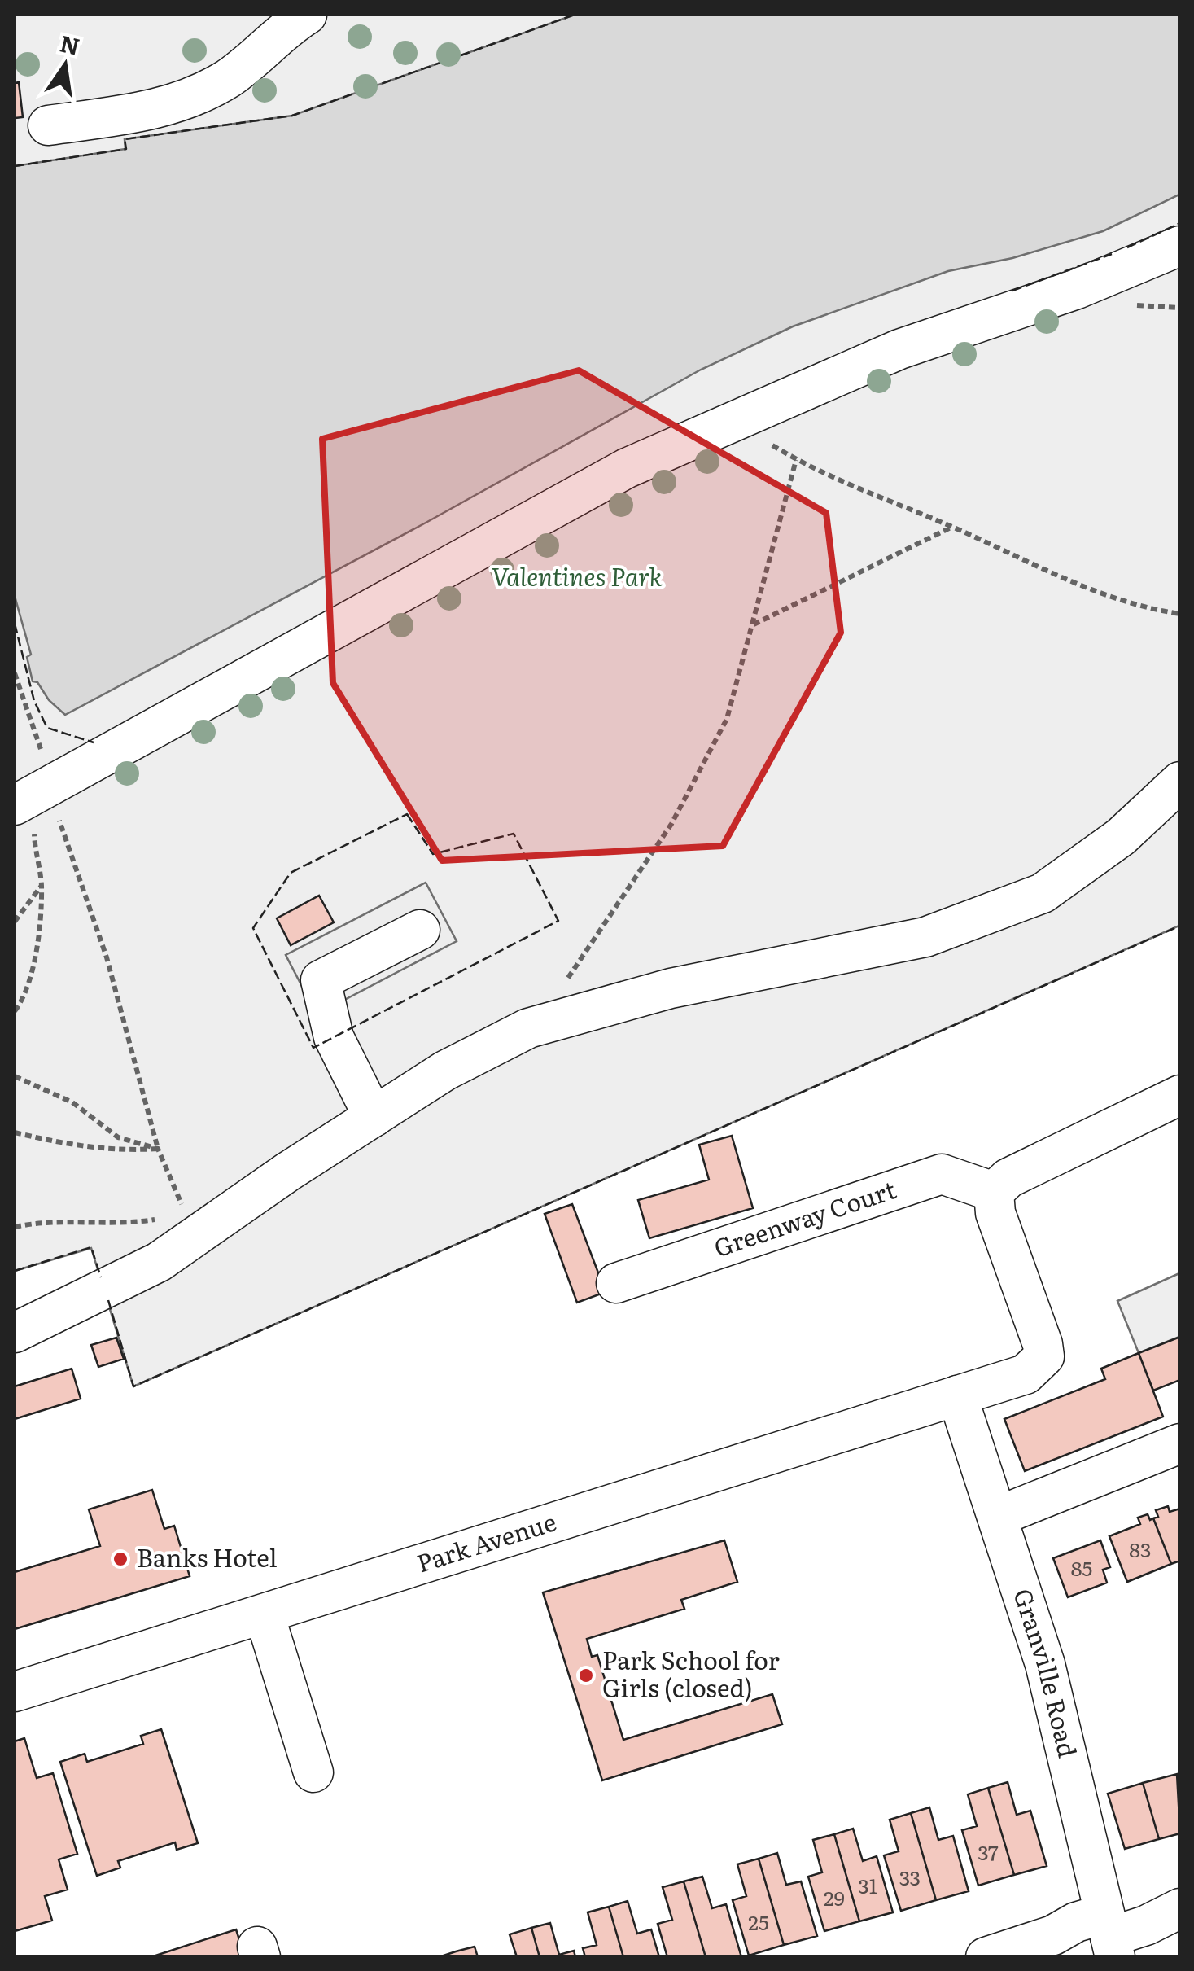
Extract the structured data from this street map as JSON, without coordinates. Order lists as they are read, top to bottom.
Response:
{
  "streets": {
    "street": ["Greenway Court", "Park Avenue", "Granville Road"]
  },
  "crossings": [
    ["Greenway Court", "Park Avenue"],
    ["Park Avenue", "Granville Road"]
  ],
  "parks": ["Valentines Park"],
  "places": ["Banks Hotel", "Park School for Girls (closed)"],
  "house_numbers": [
    "83",
    "85",
    "37",
    "33",
    "31",
    "29",
    "25"
  ],
  "north": "top"
}
